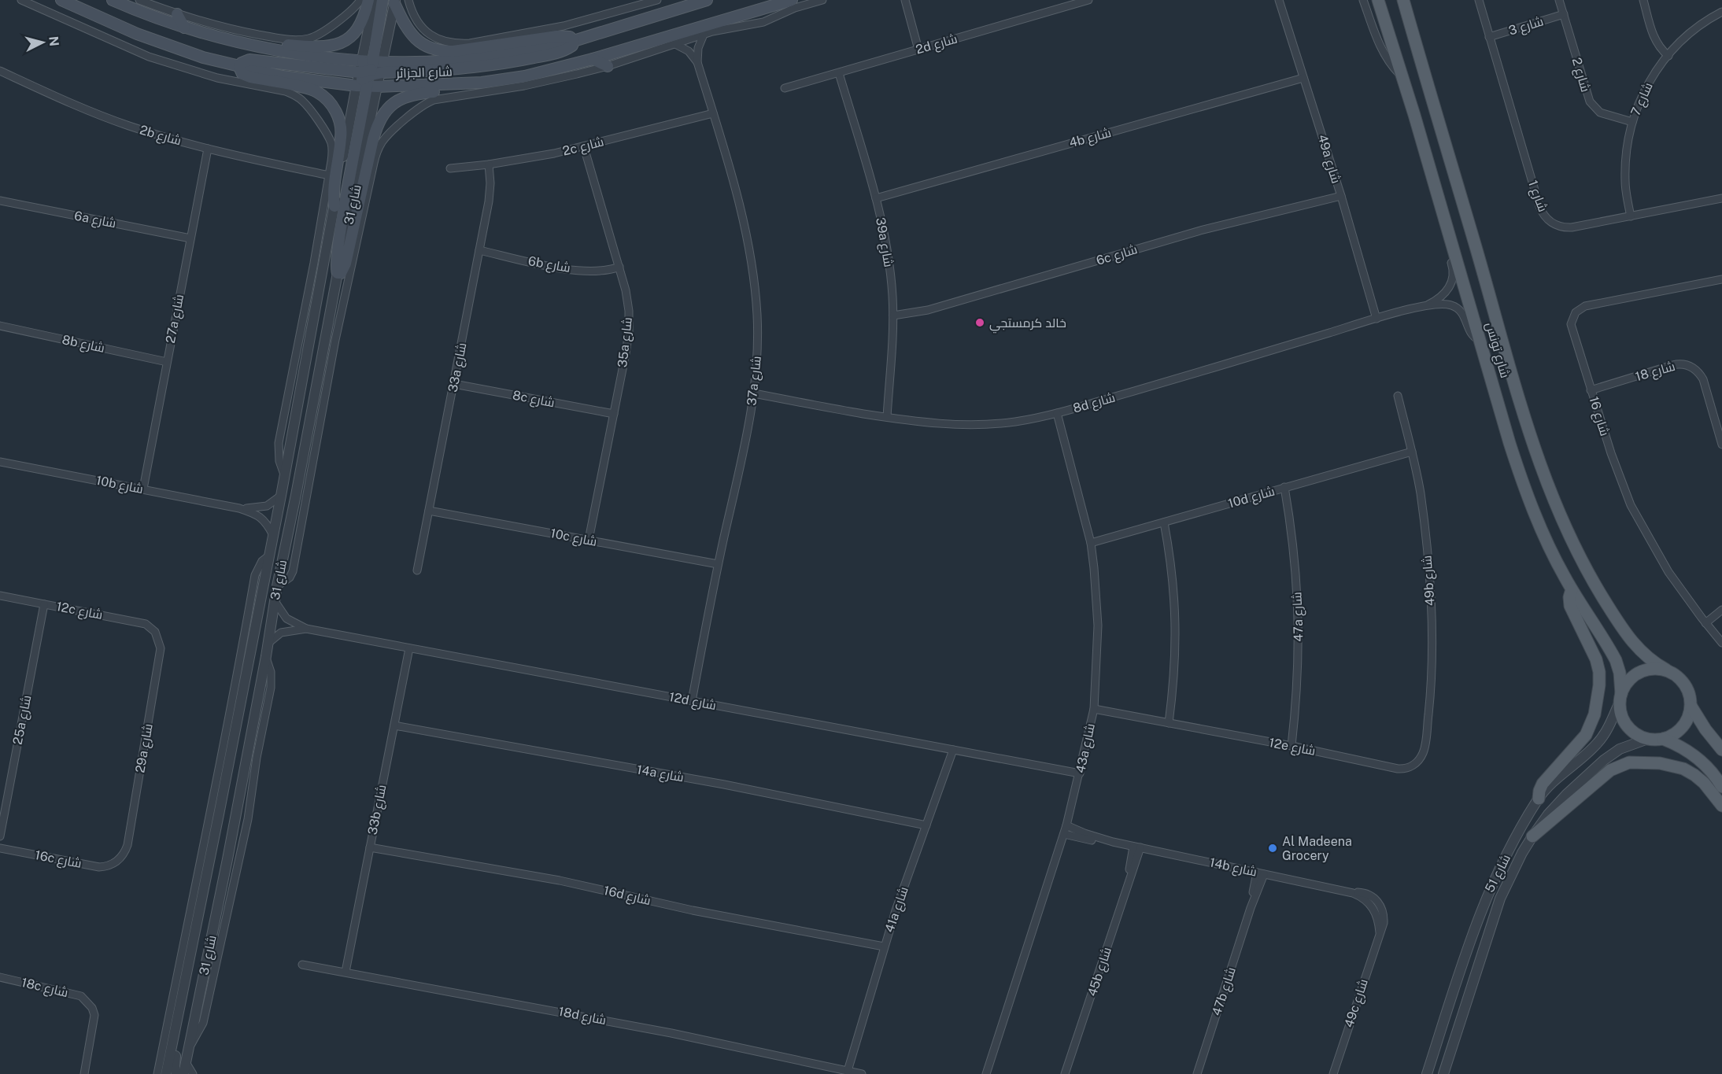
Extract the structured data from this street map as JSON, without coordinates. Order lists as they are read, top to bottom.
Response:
{
  "streets": {
    "main road": ["شارع الجزائر", "شارع تونس"],
    "street": [
      "شارع 3",
      "2d شارع",
      "شارع 2",
      "شارع 7",
      "2b شارع",
      "4b شارع",
      "2c شارع",
      "49a شارع",
      "شارع 1",
      "شارع 31",
      "6a شارع",
      "39a شارع",
      "6c شارع",
      "6b شارع",
      "27a شارع",
      "35a شارع",
      "8b شارع",
      "33a شارع",
      "شارع 18",
      "37a شارع",
      "8c شارع",
      "8d شارع",
      "شارع 16",
      "10b شارع",
      "10d شارع",
      "10c شارع",
      "49b شارع",
      "12c شارع",
      "47a شارع",
      "12d شارع",
      "25a شارع",
      "12e شارع",
      "29a شارع",
      "43a شارع",
      "14a شارع",
      "33b شارع",
      "16c شارع",
      "14b شارع",
      "شارع 51",
      "16d شارع",
      "41a شارع",
      "45b شارع",
      "18c شارع",
      "47b شارع",
      "49c شارع",
      "18d شارع"
    ]
  },
  "crossings": [
    ["شارع 3", "شارع 2"],
    ["شارع 3", "شارع 1"],
    ["2d شارع", "39a شارع"],
    ["شارع الجزائر", "شارع 31"],
    ["شارع 2", "شارع 7"],
    ["شارع 7", "شارع 1"],
    ["2b شارع", "27a شارع"],
    ["4b شارع", "49a شارع"],
    ["4b شارع", "39a شارع"],
    ["2c شارع", "35a شارع"],
    ["2c شارع", "33a شارع"],
    ["2c شارع", "37a شارع"],
    ["49a شارع", "6c شارع"],
    ["49a شارع", "8d شارع"],
    ["شارع 31", "10b شارع"],
    ["شارع 31", "12d شارع"],
    ["6a شارع", "27a شارع"],
    ["39a شارع", "6c شارع"],
    ["39a شارع", "8d شارع"],
    ["6b شارع", "35a شارع"],
    ["6b شارع", "33a شارع"],
    ["27a شارع", "8b شارع"],
    ["27a شارع", "10b شارع"],
    ["35a شارع", "8c شارع"],
    ["35a شارع", "10c شارع"],
    ["شارع تونس", "8d شارع"],
    ["شارع تونس", "شارع 51"],
    ["33a شارع", "8c شارع"],
    ["33a شارع", "10c شارع"],
    ["شارع 18", "شارع 16"],
    ["37a شارع", "8d شارع"],
    ["37a شارع", "10c شارع"],
    ["37a شارع", "12d شارع"],
    ["8d شارع", "43a شارع"],
    ["10d شارع", "49b شارع"],
    ["10d شارع", "47a شارع"],
    ["10d شارع", "43a شارع"],
    ["49b شارع", "12e شارع"],
    ["12c شارع", "25a شارع"],
    ["12c شارع", "29a شارع"],
    ["47a شارع", "12e شارع"],
    ["12d شارع", "43a شارع"],
    ["12d شارع", "33b شارع"],
    ["12d شارع", "41a شارع"],
    ["12e شارع", "43a شارع"],
    ["29a شارع", "16c شارع"],
    ["43a شارع", "14b شارع"],
    ["14a شارع", "33b شارع"],
    ["14a شارع", "41a شارع"],
    ["33b شارع", "16d شارع"],
    ["33b شارع", "18d شارع"],
    ["14b شارع", "45b شارع"],
    ["14b شارع", "47b شارع"],
    ["14b شارع", "49c شارع"],
    ["16d شارع", "41a شارع"],
    ["41a شارع", "18d شارع"]
  ],
  "places": ["خالد كرمستجي", "Al Madeena Grocery"],
  "north": "right"
}
